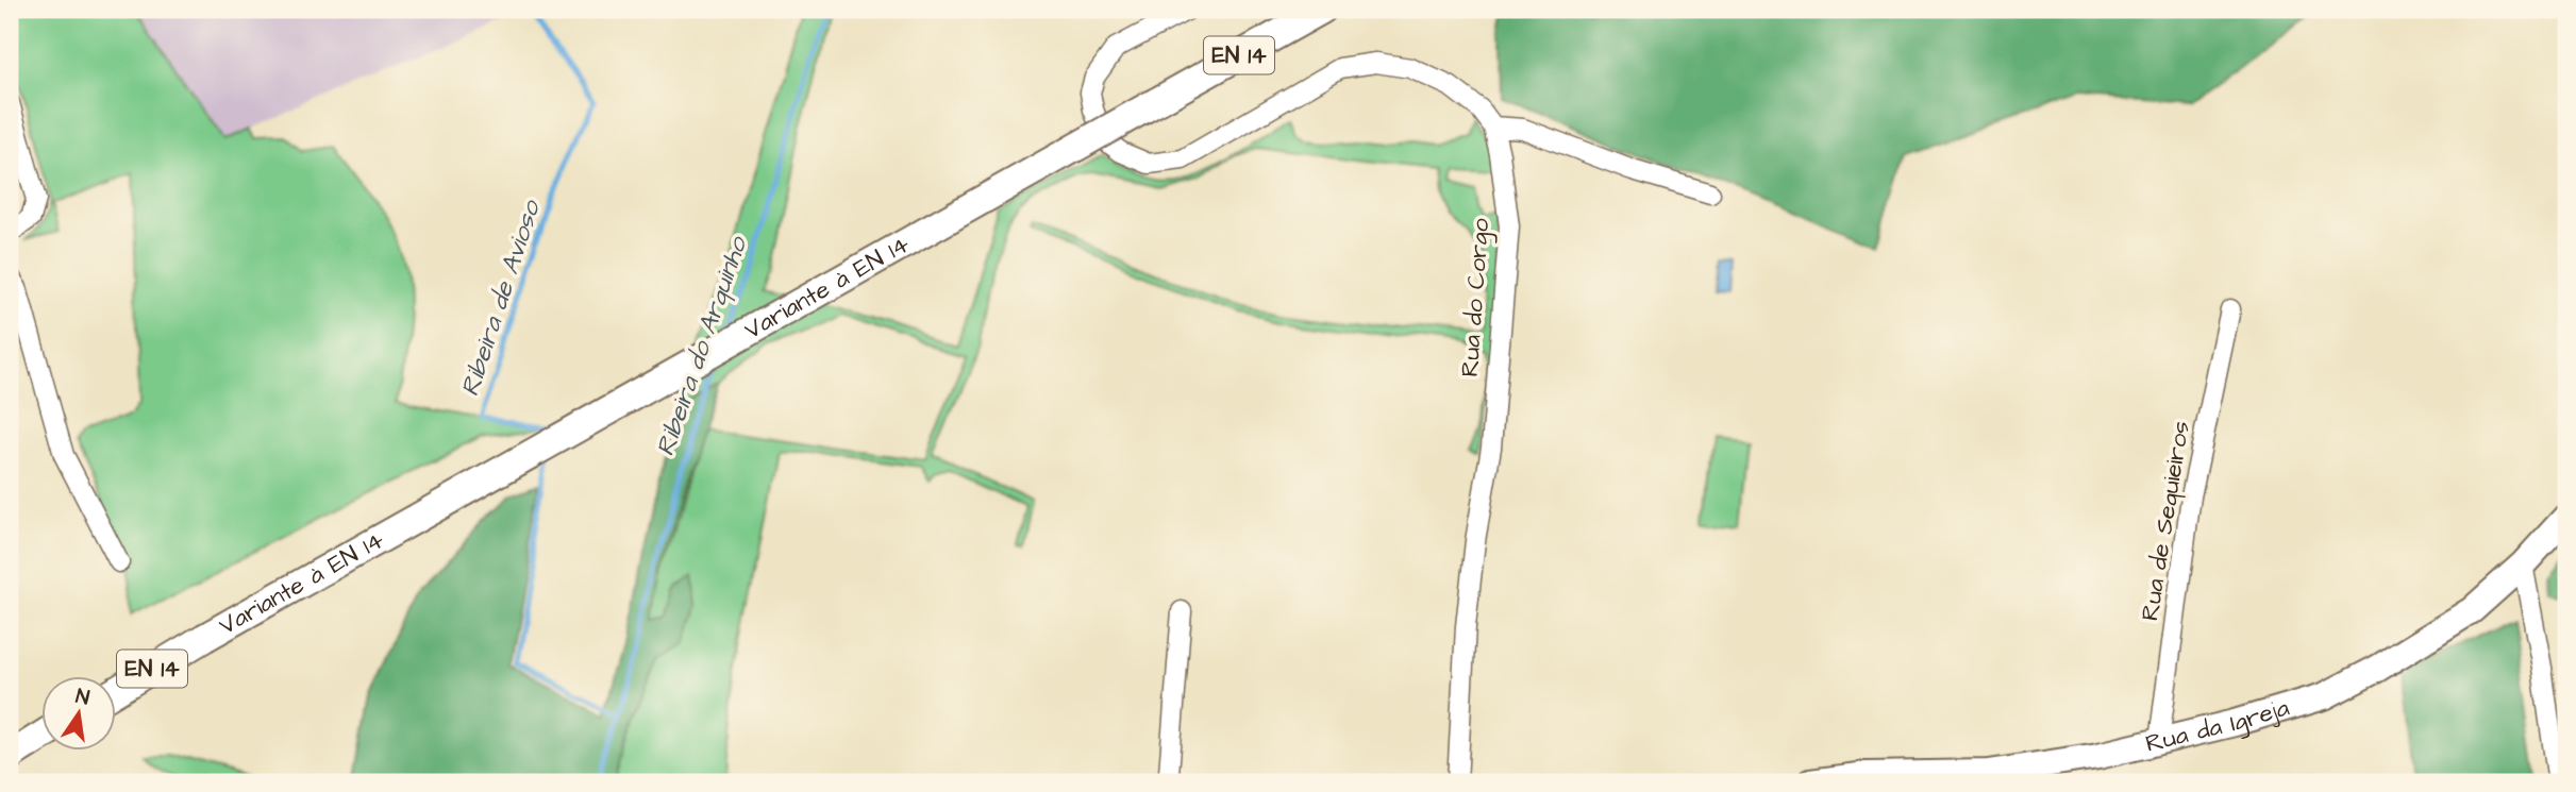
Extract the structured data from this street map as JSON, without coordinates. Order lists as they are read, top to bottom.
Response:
{
  "streets": {
    "main road": ["EN 14", "Variante à EN 14"],
    "street": ["Rua do Corgo", "Rua de Sequieiros", "Rua da Igreja"]
  },
  "crossings": [
    ["Rua de Sequieiros", "Rua da Igreja"]
  ],
  "water": ["Ribeira de Avioso", "Ribeira do Arquinho"],
  "north": "top"
}
